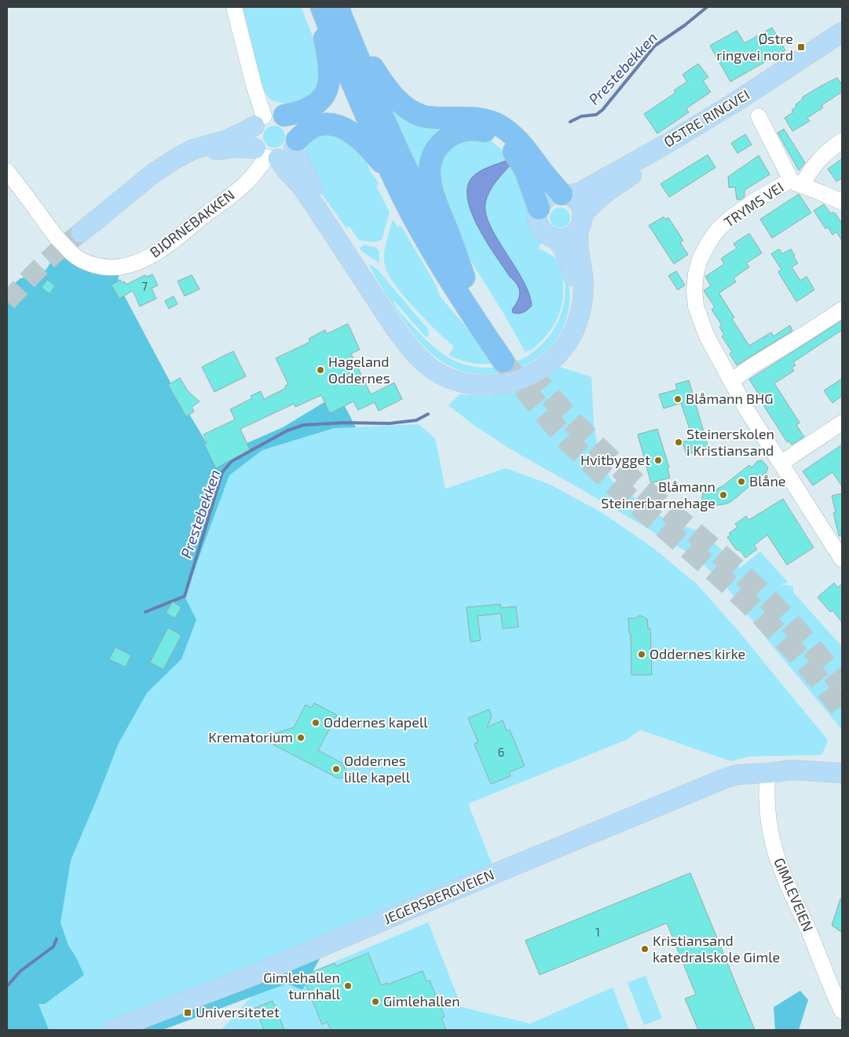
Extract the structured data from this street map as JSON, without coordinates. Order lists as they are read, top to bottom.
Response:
{
  "streets": {
    "main road": ["ØSTRE RINGVEI", "JEGERSBERGVEIEN"],
    "street": ["TRYMS VEI", "BJØRNEBAKKEN", "GIMLEVEIEN"]
  },
  "crossings": [
    ["GIMLEVEIEN", "JEGERSBERGVEIEN"]
  ],
  "water": ["Prestebekken"],
  "places": {
    "transit": ["Østre ringvei nord", "Universitetet"],
    "other": [
      "Hageland Oddernes",
      "Blåmann BHG",
      "Steinerskolen i Kristiansand",
      "Hvitbygget",
      "Blåne",
      "Blåmann Steinerbarnehage",
      "Oddernes kirke",
      "Oddernes kapell",
      "Krematorium",
      "Oddernes lille kapell",
      "Kristiansand katedralskole Gimle",
      "Gimlehallen turnhall",
      "Gimlehallen"
    ]
  },
  "house_numbers": ["7", "6", "1"]
}
